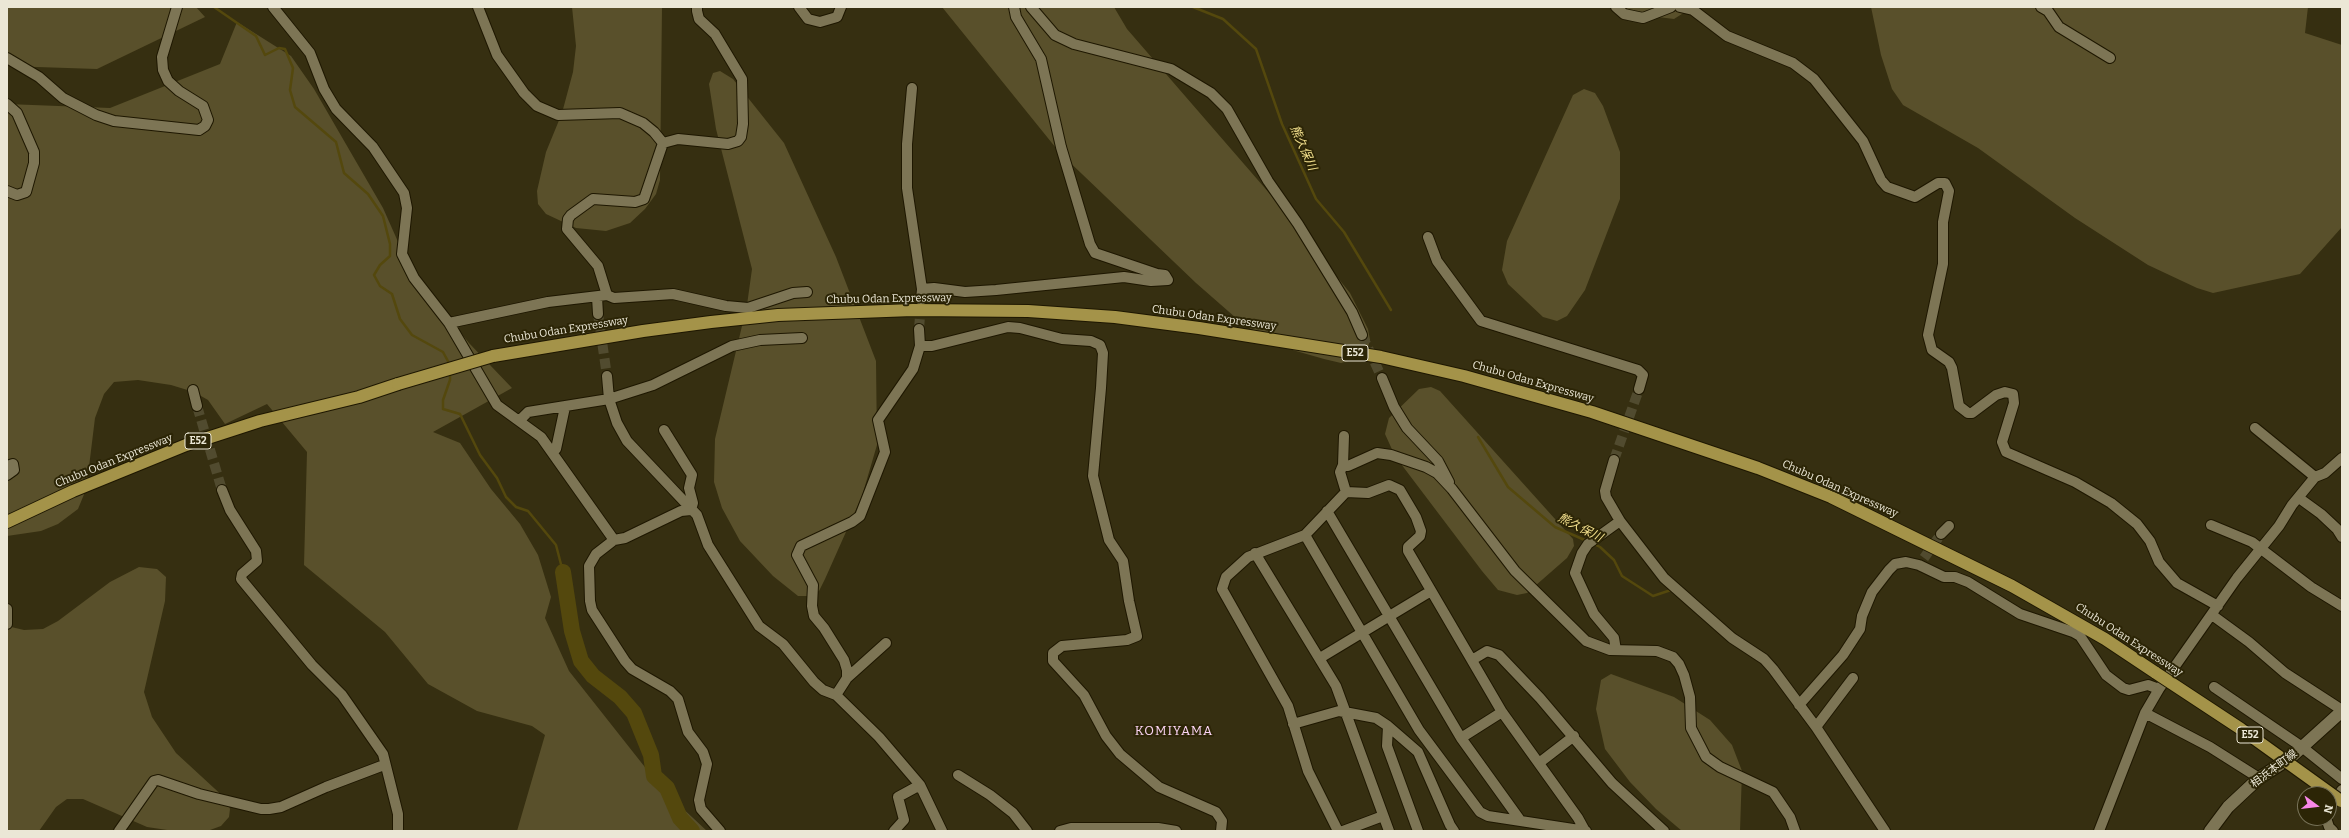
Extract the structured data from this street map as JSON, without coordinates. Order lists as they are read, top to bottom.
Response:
{
  "streets": {
    "highway": ["Chubu Odan Expressway", "E52"],
    "main road": ["相浜本町線"]
  },
  "districts": ["KOMIYAMA"],
  "water": ["熊久保川"],
  "north": "right"
}
